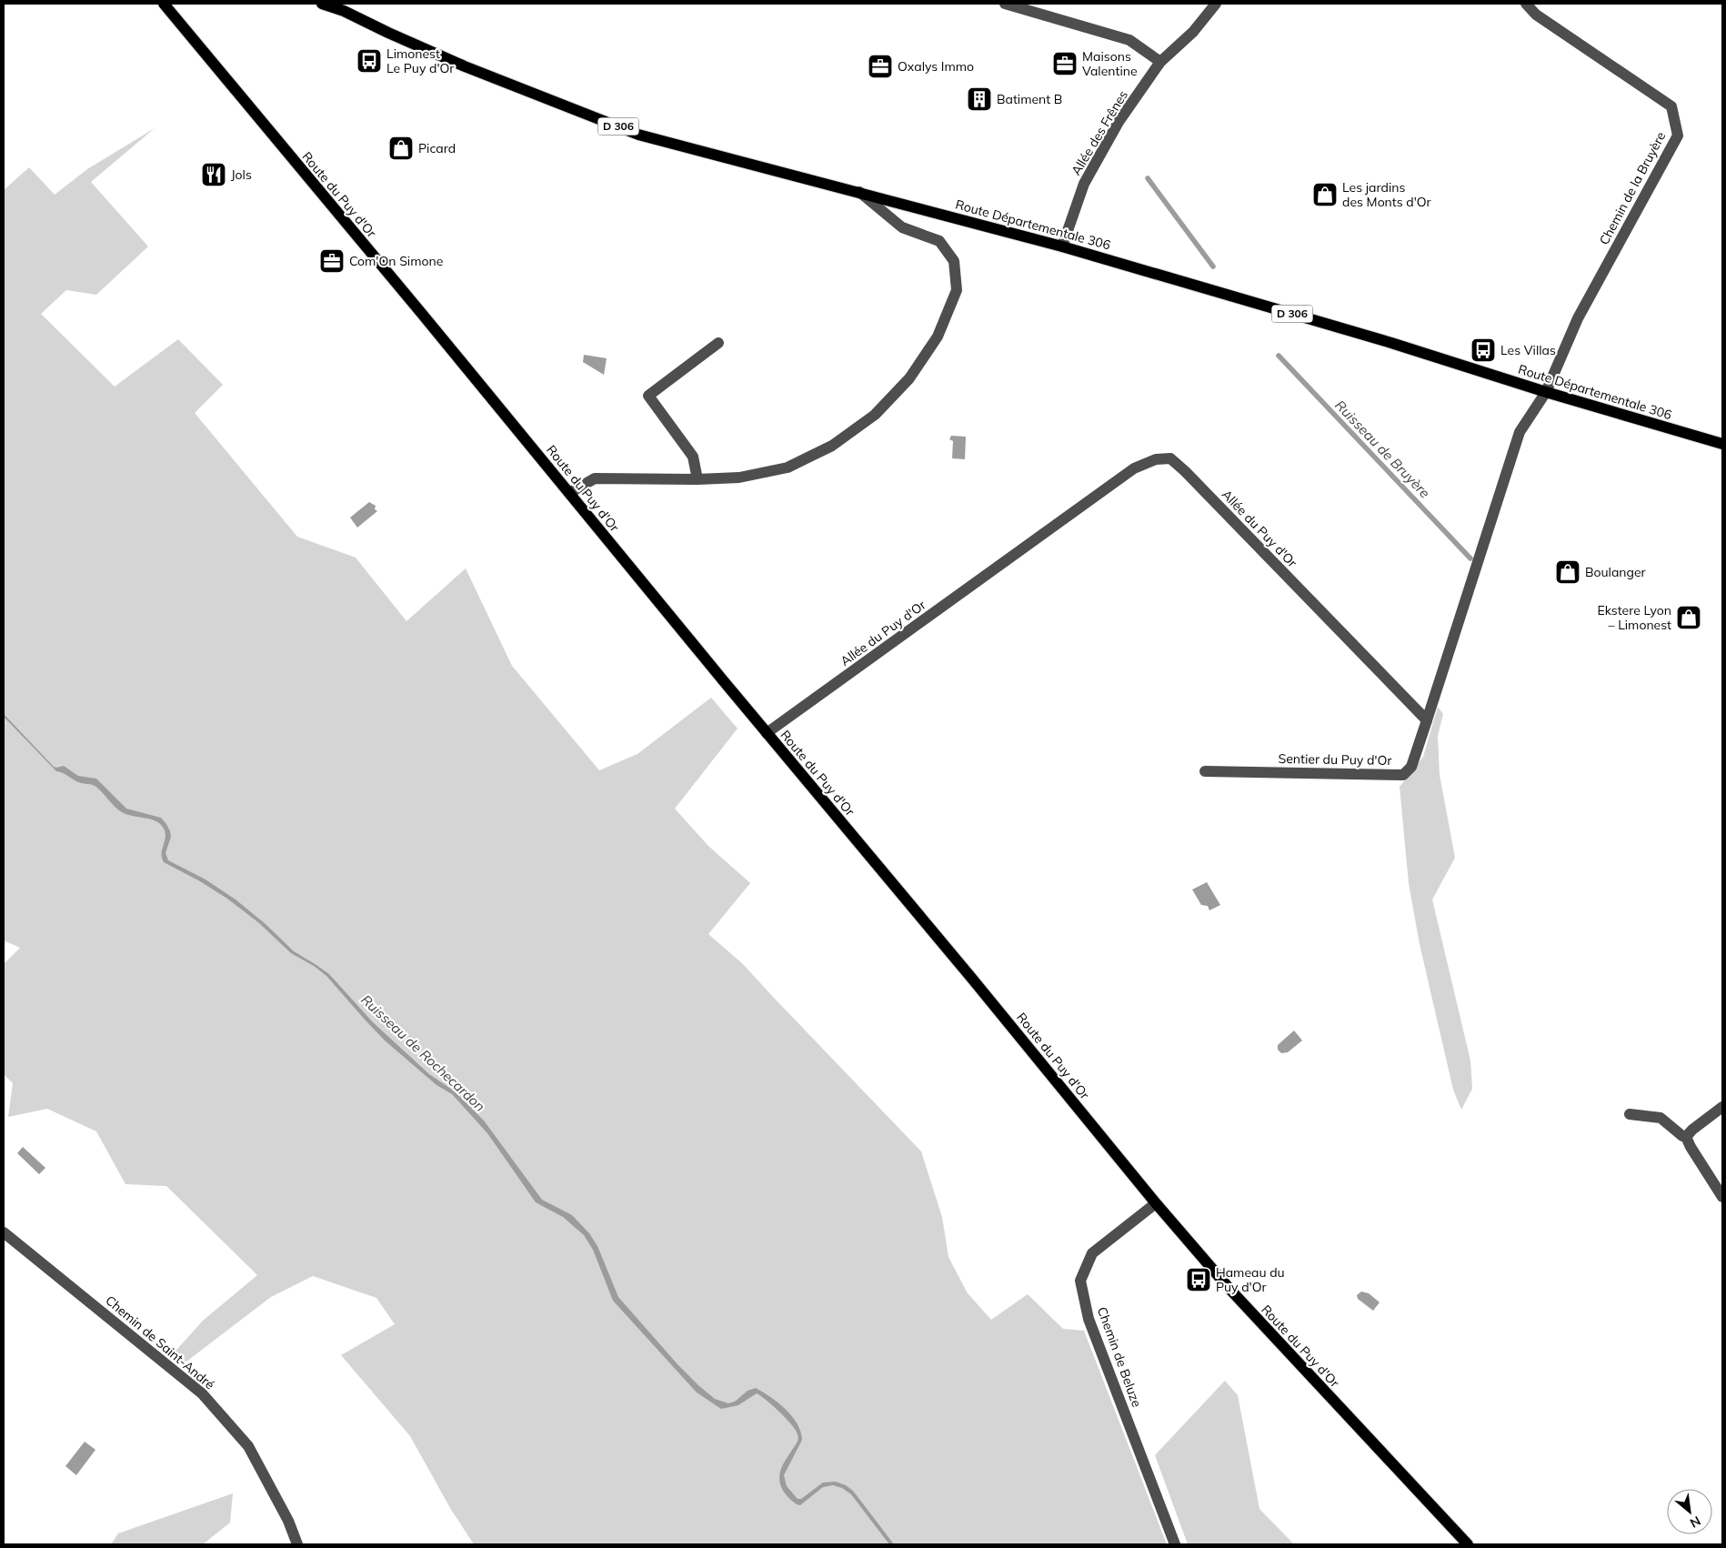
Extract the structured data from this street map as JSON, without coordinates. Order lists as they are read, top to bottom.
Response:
{
  "streets": {
    "main road": ["D 306", "Route du Puy d'Or", "Route Départementale 306"],
    "street": [
      "Allée des Frênes",
      "Chemin de la Bruyère",
      "Allée du Puy d'Or",
      "Sentier du Puy d'Or",
      "Chemin de Saint-André",
      "Chemin de Beluze"
    ]
  },
  "crossings": [
    ["Allée des Frênes", "Route Départementale 306"],
    ["Chemin de la Bruyère", "Route Départementale 306"],
    ["Route du Puy d'Or", "Allée du Puy d'Or"],
    ["Route du Puy d'Or", "Chemin de Beluze"],
    ["Allée du Puy d'Or", "Sentier du Puy d'Or"]
  ],
  "water": ["Ruisseau de Bruyère", "Ruisseau de Rochecardon"],
  "places": {
    "bus stop": ["Limonest Le Puy d'Or", "Les Villas", "Hameau du Puy d'Or"],
    "office": ["Maisons Valentine", "Oxalys Immo", "Com'On Simone"],
    "building": ["Batiment B"],
    "shop": [
      "Picard",
      "Les jardins des Monts d'Or",
      "Boulanger",
      "Ekstere Lyon – Limonest"
    ],
    "restaurant": ["Jols"]
  },
  "north": "bottom right"
}
